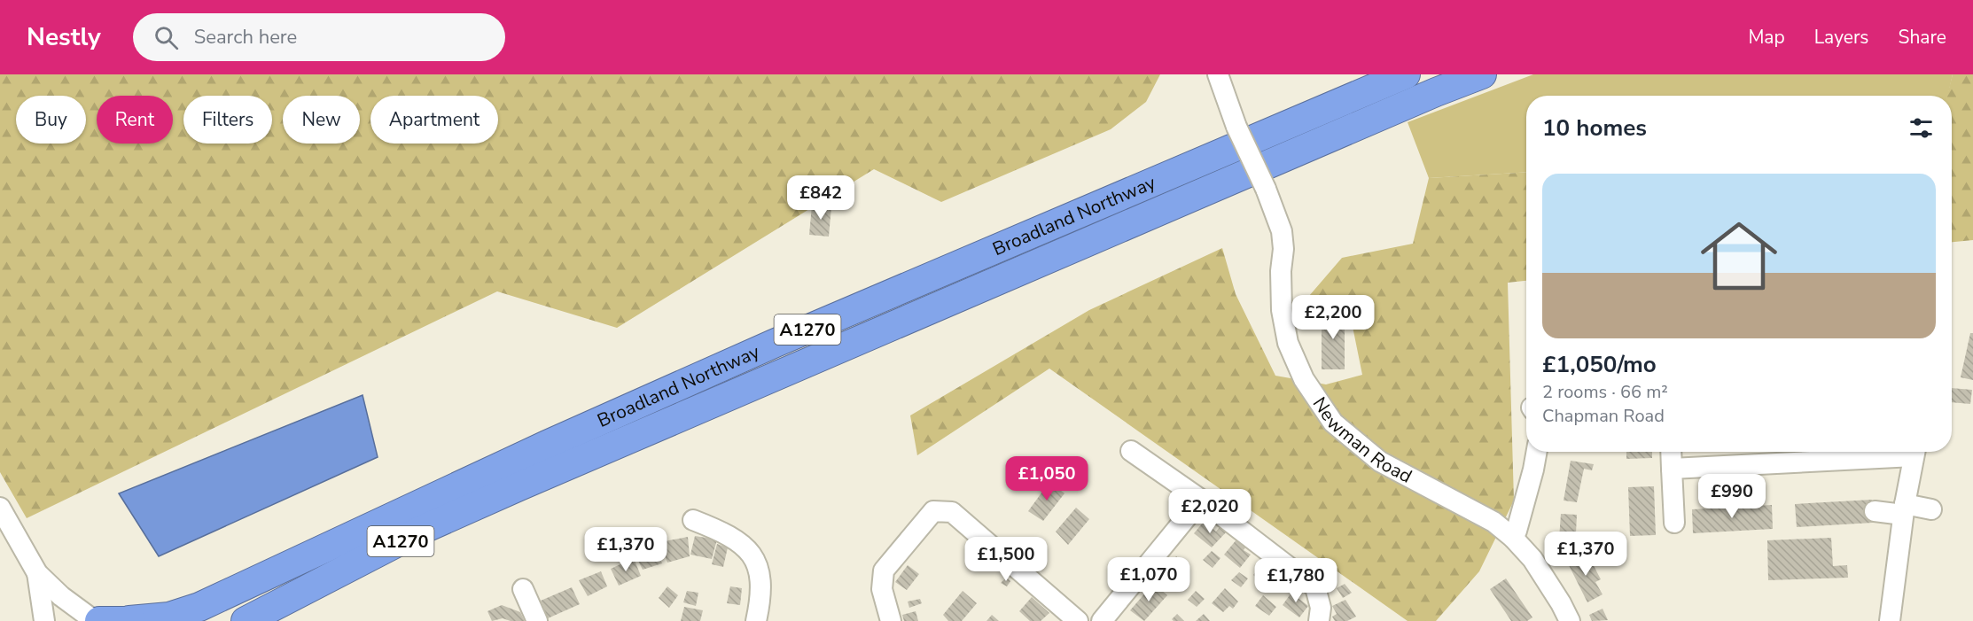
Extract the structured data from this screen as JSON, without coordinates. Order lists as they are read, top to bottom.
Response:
{
  "streets": {
    "highway": ["Broadland Northway", "A1270"],
    "street": ["Newman Road"]
  },
  "crossings": [
    ["Broadland Northway", "A1270"]
  ],
  "page": {
    "header": "Nestly",
    "search": "Search here",
    "nav": ["Map", "Layers", "Share"],
    "chip": [
      "Buy",
      "Rent",
      "Filters",
      "New",
      "Apartment"
    ],
    "heading": "10 homes",
    "list": [
      {
        "name": "£1,050/mo",
        "note": "2 rooms · 66 m² · Chapman Road"
      }
    ],
    "price": [
      "£842",
      "£2,200",
      "£1,050",
      "£990",
      "£2,020",
      "£1,370",
      "£1,370",
      "£1,500",
      "£1,070",
      "£1,780"
    ]
  }
}
